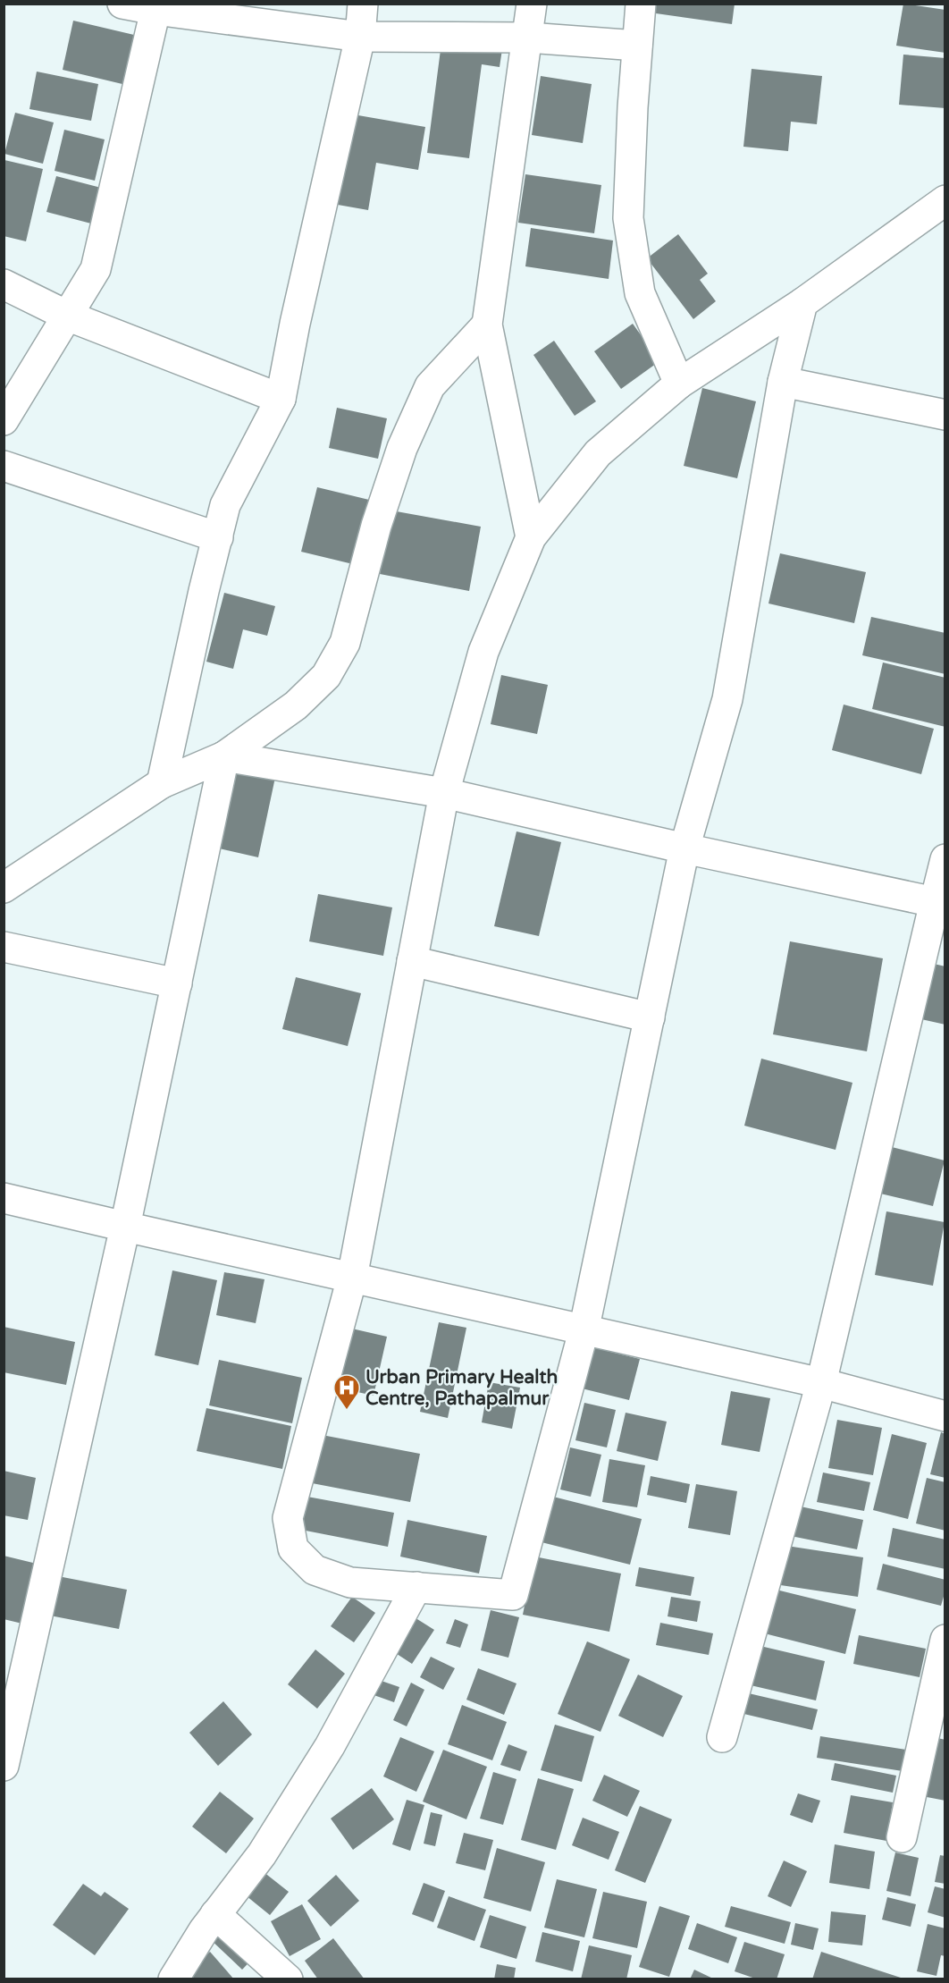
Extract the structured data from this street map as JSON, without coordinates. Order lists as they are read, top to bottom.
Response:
{
  "places": {
    "hospital": ["Urban Primary Health Centre, Pathapalmur"]
  }
}
